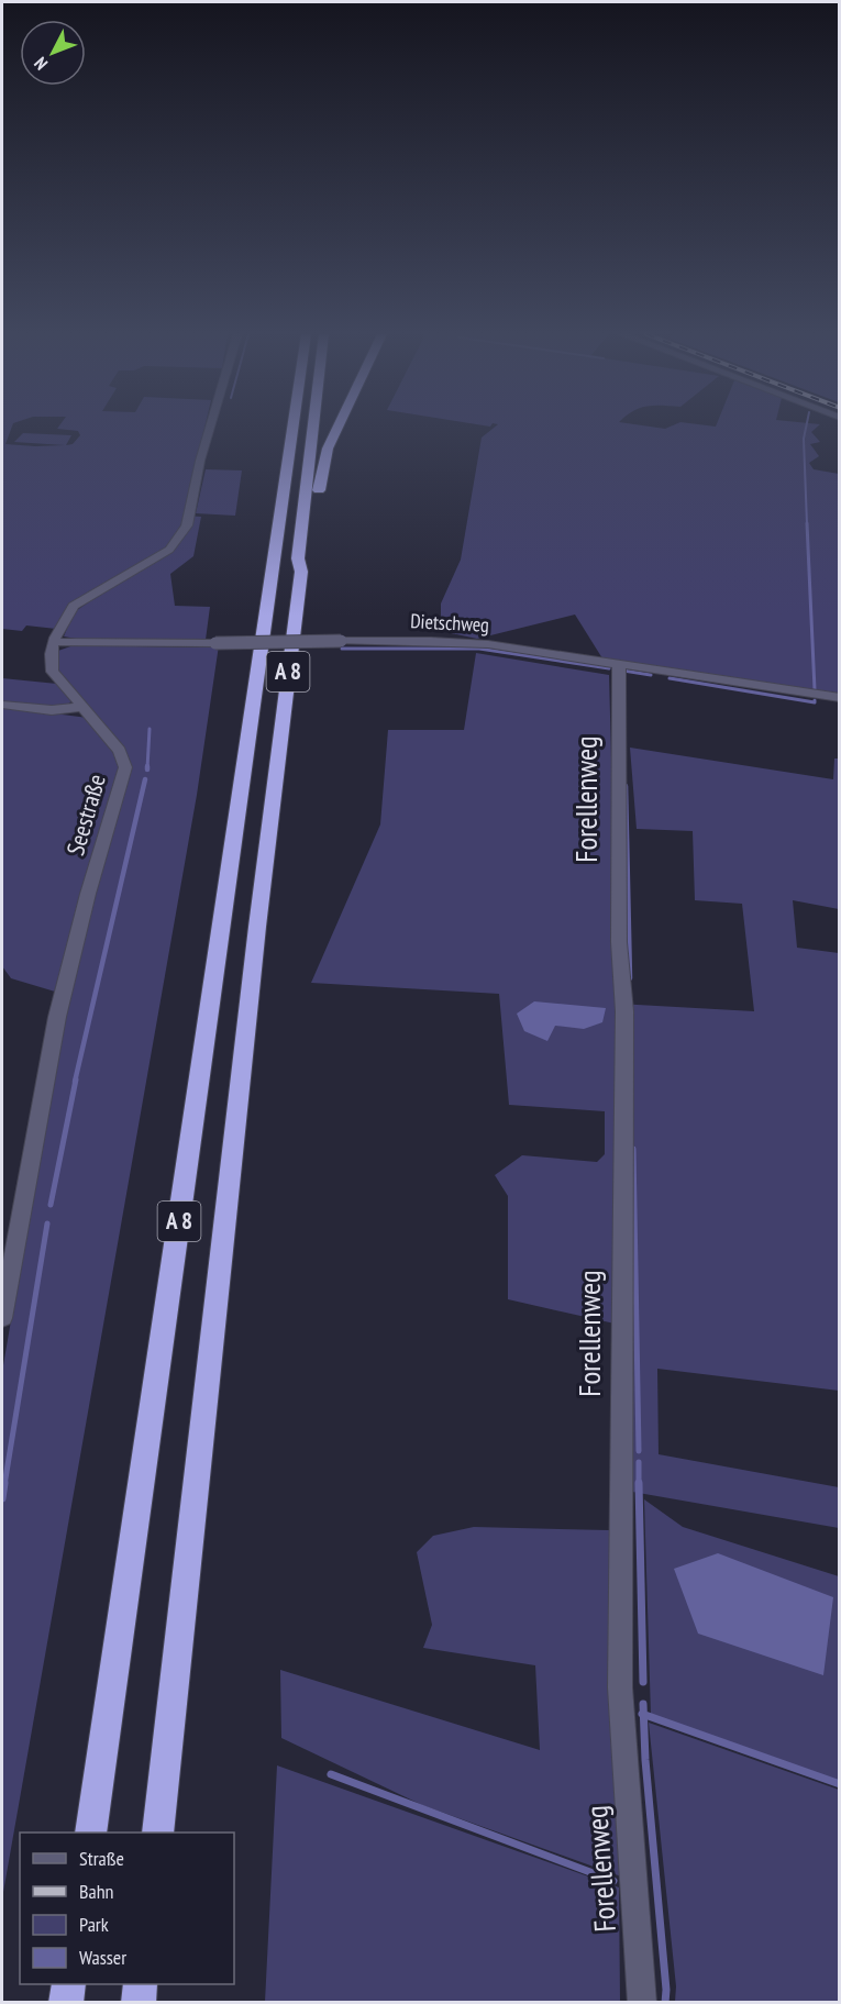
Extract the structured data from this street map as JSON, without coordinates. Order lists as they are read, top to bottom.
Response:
{
  "streets": {
    "highway": ["A 8"],
    "street": ["Dietschweg", "Forellenweg", "Seestraße"]
  },
  "crossings": [
    ["Dietschweg", "Forellenweg"],
    ["Dietschweg", "Seestraße"]
  ],
  "legend": [
    "Straße",
    "Bahn",
    "Park",
    "Wasser"
  ],
  "north": "bottom left"
}
